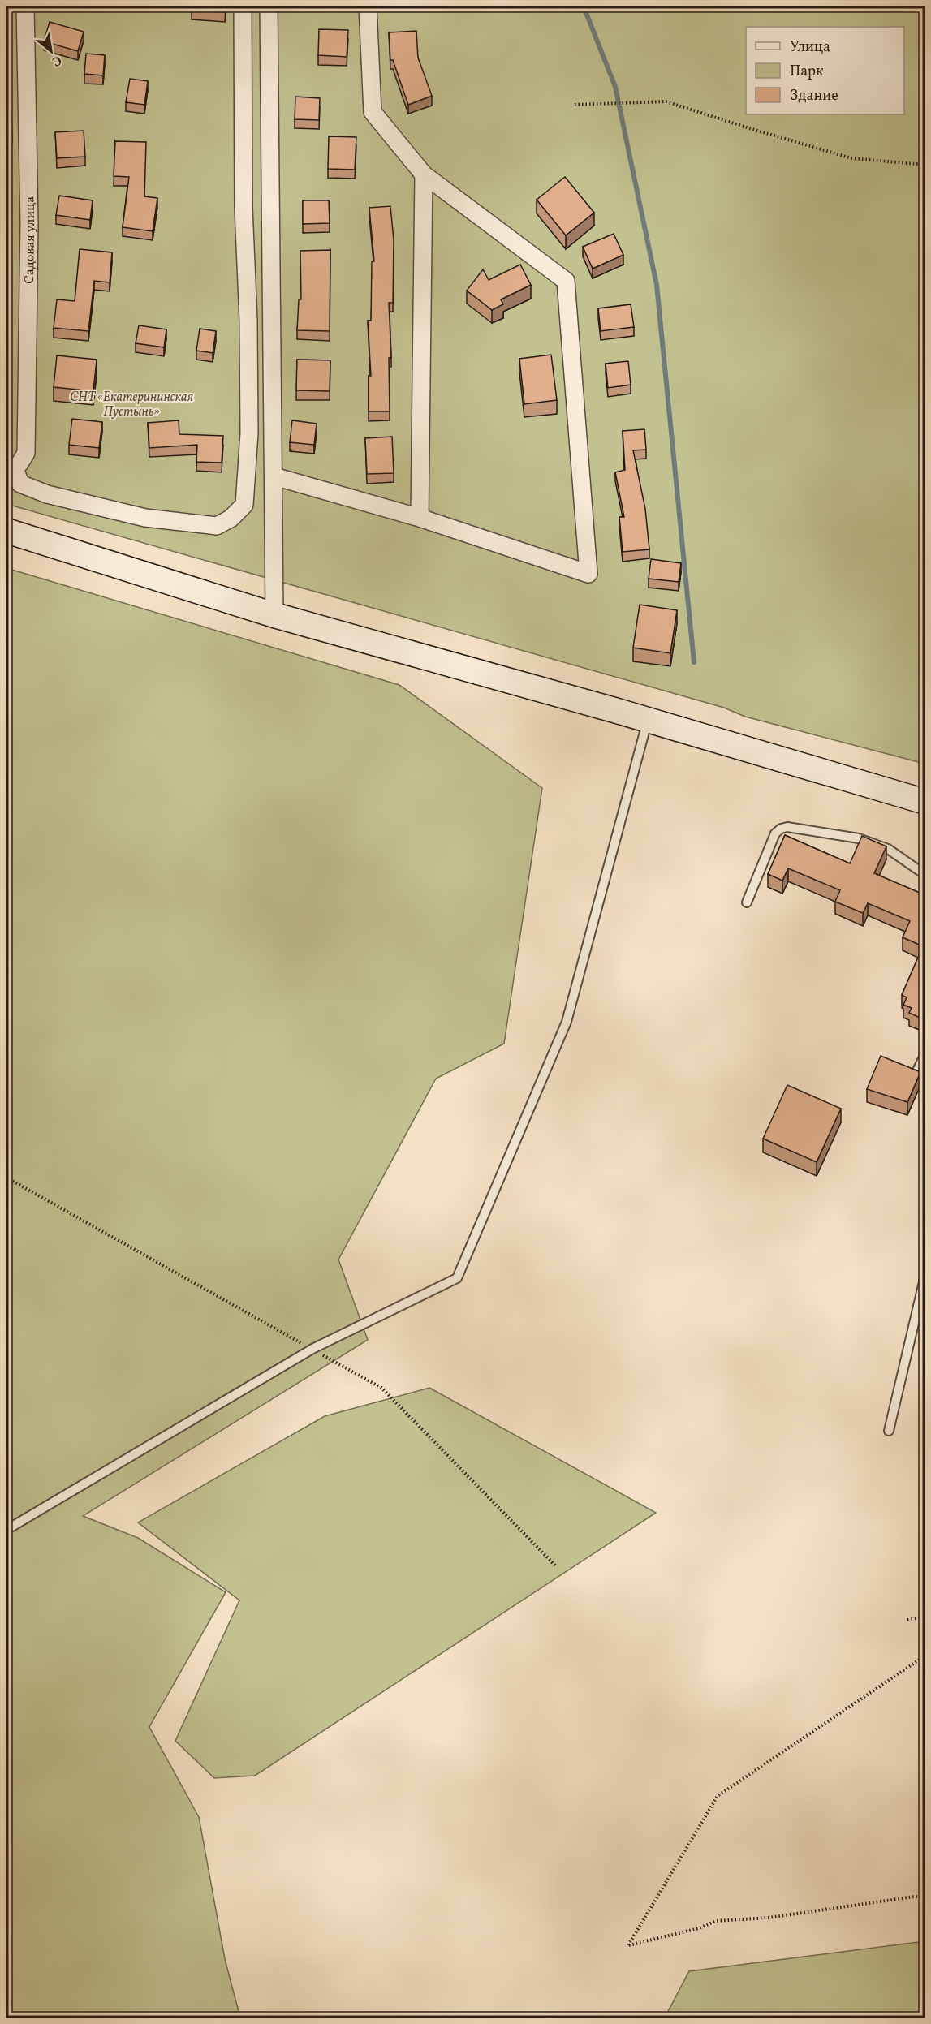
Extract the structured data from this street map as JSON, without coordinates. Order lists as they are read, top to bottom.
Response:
{
  "streets": {
    "street": ["Садовая улица"]
  },
  "parks": ["СНТ «Екатерининская Пустынь»"],
  "legend": ["Улица", "Парк", "Здание"],
  "north": "bottom right"
}
